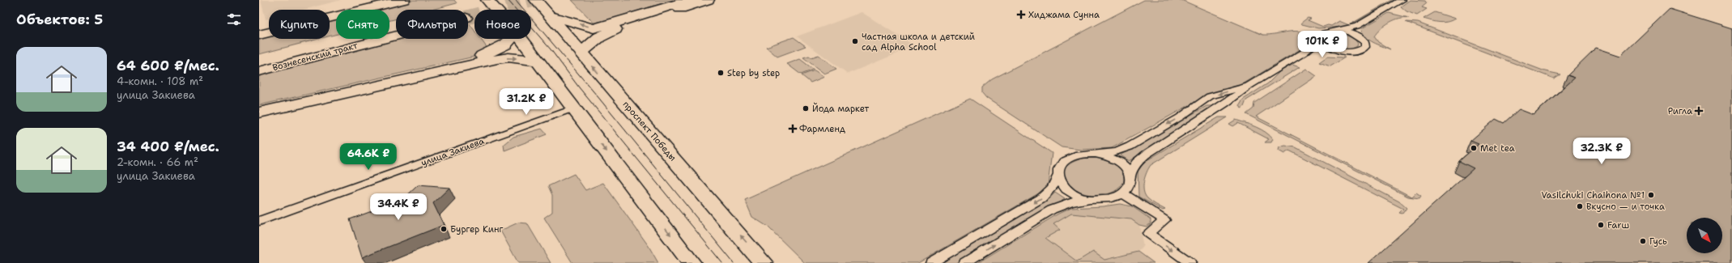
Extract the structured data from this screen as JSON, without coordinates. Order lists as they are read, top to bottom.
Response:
{
  "streets": {
    "main road": ["Вознесенский тракт", "проспект Победы"],
    "street": ["улица Закиева"]
  },
  "places": {
    "health": ["Хиджама Сунна", "Ригла", "Фармленд"],
    "other": [
      "Частная школа и детский сад Alpha School",
      "Step by step",
      "Йода маркет",
      "Met tea",
      "Vasilchuki Chaihona №1",
      "Вкусно — и точка",
      "Farш",
      "Бургер Кинг",
      "Гусь"
    ]
  },
  "north": "bottom right",
  "page": {
    "heading": "Объектов: 5",
    "chip": [
      "Купить",
      "Снять",
      "Фильтры",
      "Новое"
    ],
    "price": [
      "101K ₽",
      "31.2K ₽",
      "32.3K ₽",
      "64.6K ₽",
      "34.4K ₽"
    ],
    "list": [
      {
        "name": "64 600 ₽/мес.",
        "note": "4-комн. · 108 m² · улица Закиева"
      },
      {
        "name": "34 400 ₽/мес.",
        "note": "2-комн. · 66 m² · улица Закиева"
      }
    ]
  }
}
